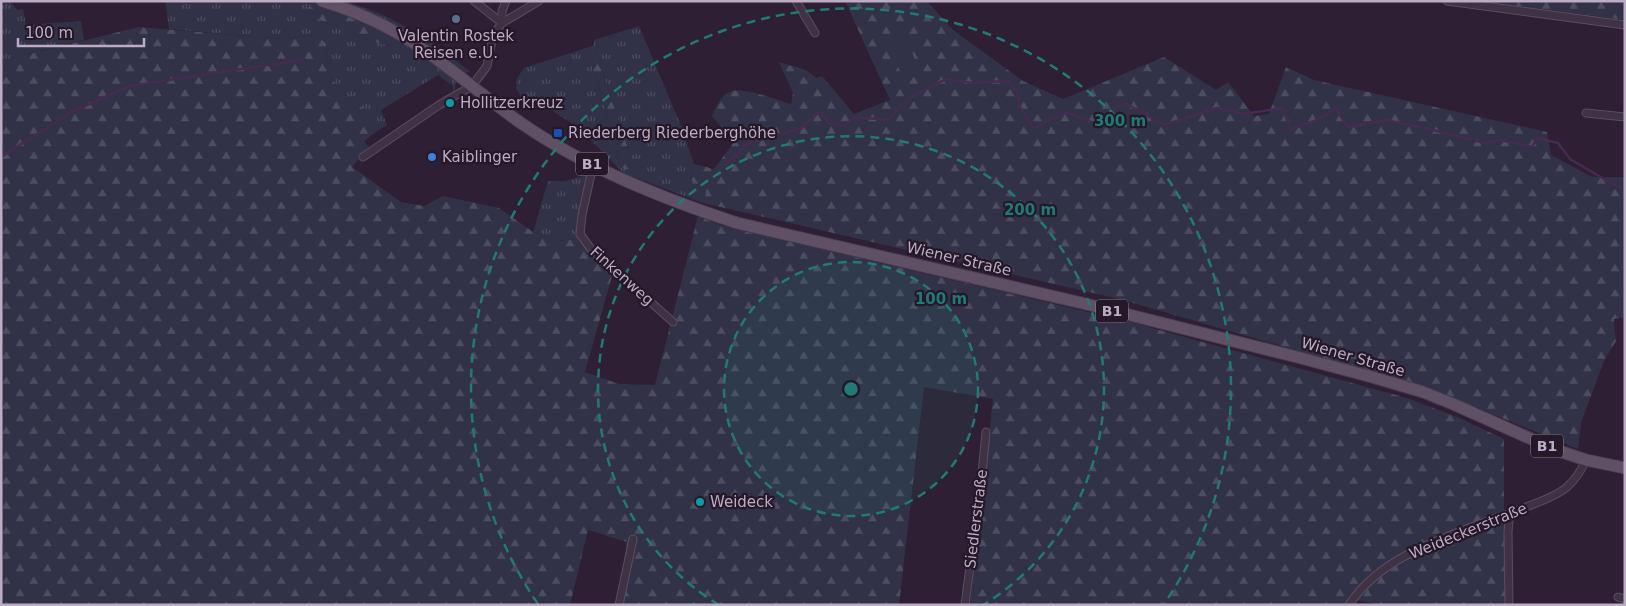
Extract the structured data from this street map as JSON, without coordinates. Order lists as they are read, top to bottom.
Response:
{
  "streets": {
    "main road": ["B1", "Wiener Straße"],
    "street": ["Finkenweg", "Siedlerstraße", "Weideckerstraße"]
  },
  "crossings": [
    ["Wiener Straße", "Finkenweg"],
    ["Wiener Straße", "Weideckerstraße"]
  ],
  "places": {
    "other": [
      "Valentin Rostek Reisen e.U.",
      "Hollitzerkreuz",
      "Kaiblinger",
      "Weideck"
    ],
    "transit": ["Riederberg Riederberghöhe"]
  },
  "scale_bar": "100 m",
  "rings": ["300 m", "200 m", "100 m"]
}
